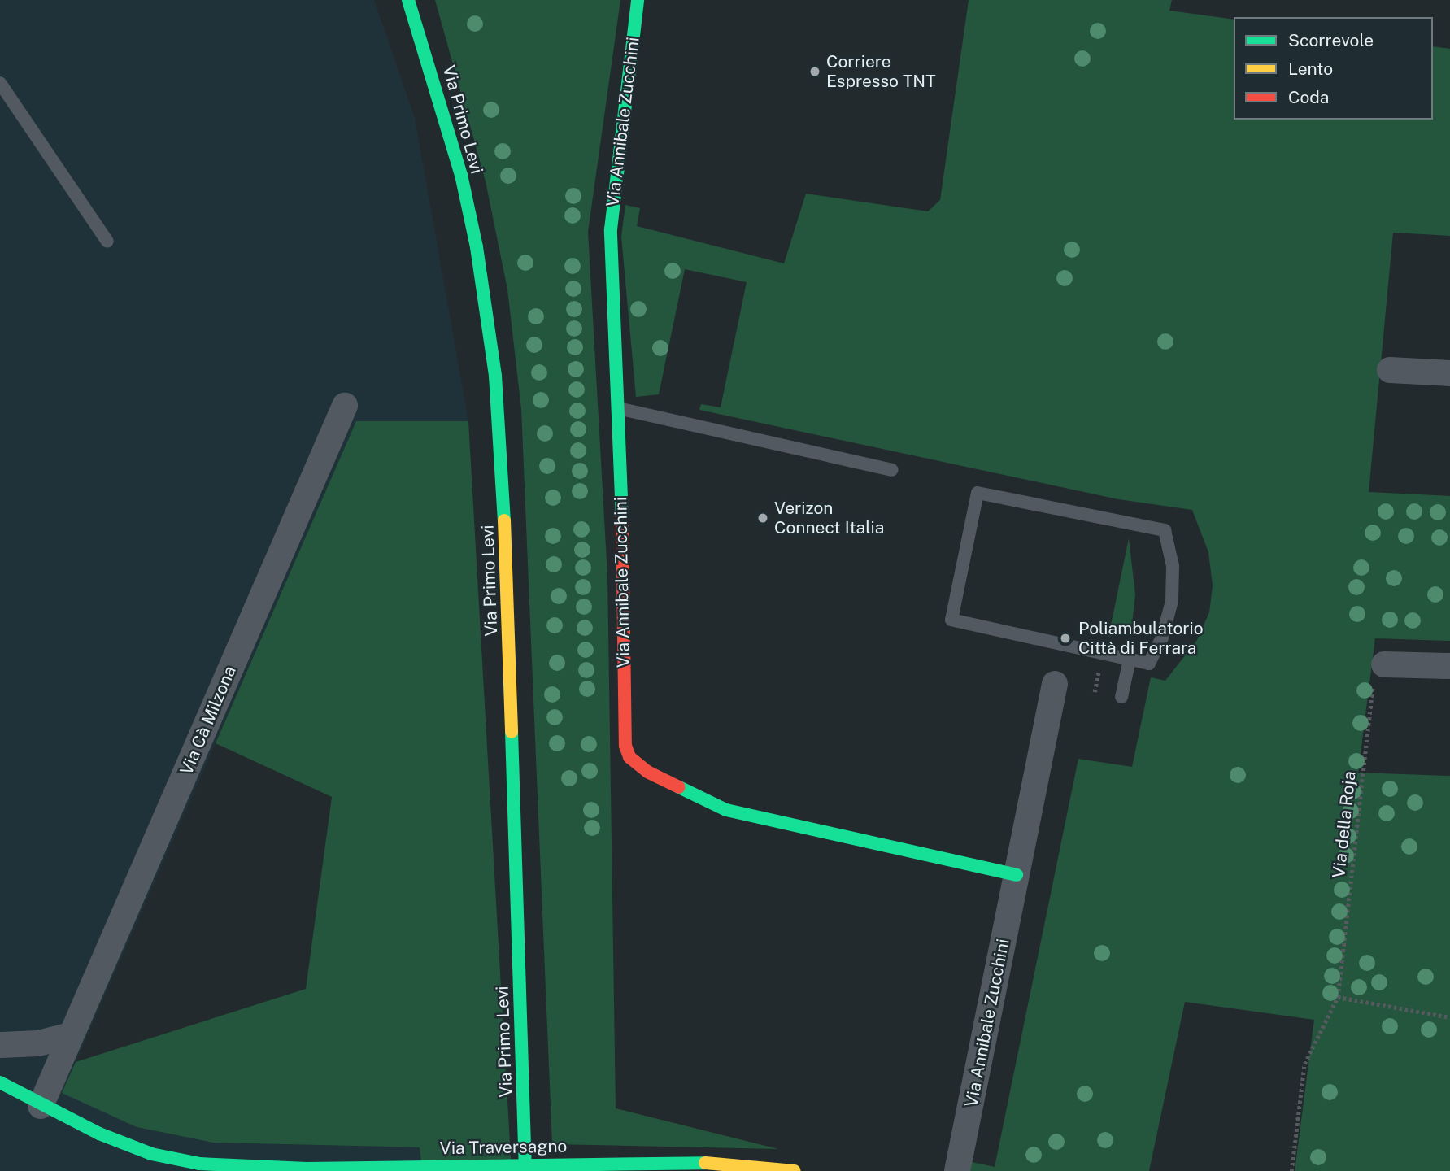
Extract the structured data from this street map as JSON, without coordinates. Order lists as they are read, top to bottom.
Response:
{
  "streets": {
    "street": [
      "Via Primo Levi",
      "Via Annibale Zucchini",
      "Via Cà Milzona",
      "Via Traversagno"
    ],
    "path": ["Via della Roja"]
  },
  "crossings": [
    ["Via Cà Milzona", "Via Traversagno"]
  ],
  "places": ["Corriere Espresso TNT", "Verizon Connect Italia", "Poliambulatorio Città di Ferrara"],
  "legend": ["Scorrevole", "Lento", "Coda"]
}
